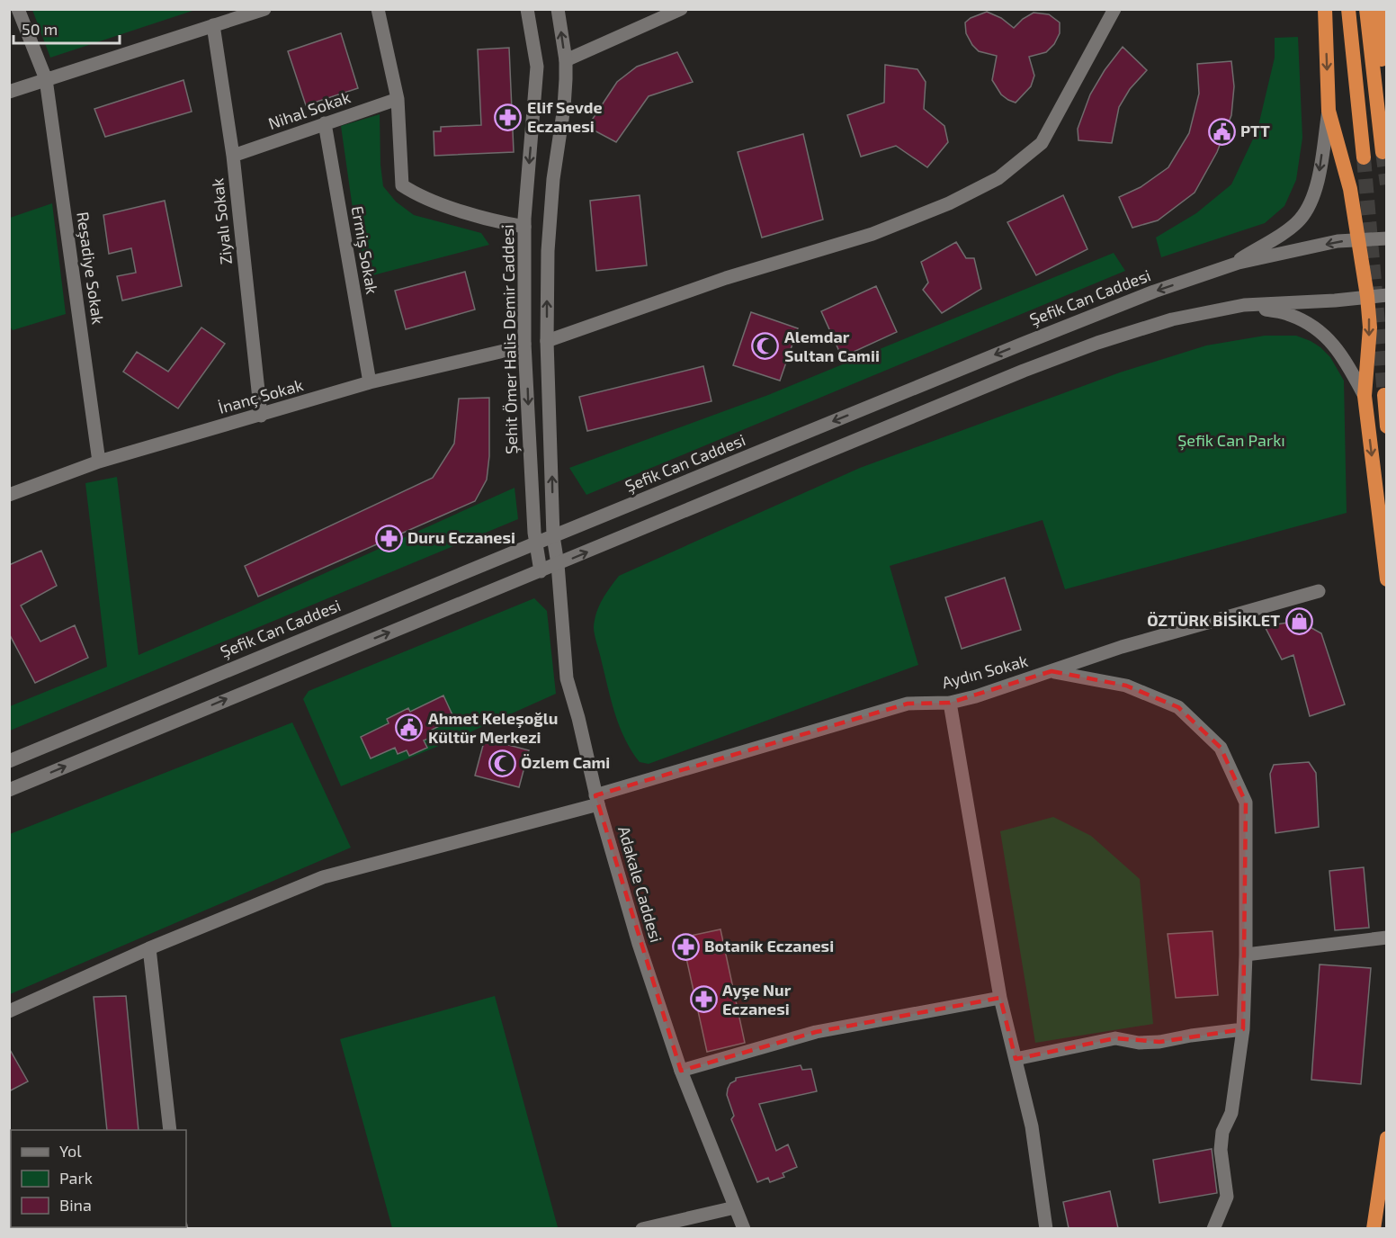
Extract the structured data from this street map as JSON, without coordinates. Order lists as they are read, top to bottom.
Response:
{
  "streets": {
    "street": [
      "Nihal Sokak",
      "Ziyalı Sokak",
      "Ermiş Sokak",
      "Reşadiye Sokak",
      "Şefik Can Caddesi",
      "Şehit Ömer Halis Demir Caddesi",
      "İnanç Sokak",
      "Aydın Sokak",
      "Adakale Caddesi"
    ]
  },
  "crossings": [
    ["Nihal Sokak", "Ziyalı Sokak"],
    ["Nihal Sokak", "Ermiş Sokak"],
    ["Ziyalı Sokak", "İnanç Sokak"],
    ["Ermiş Sokak", "İnanç Sokak"],
    ["Reşadiye Sokak", "İnanç Sokak"],
    ["Şefik Can Caddesi", "Şehit Ömer Halis Demir Caddesi"],
    ["Şefik Can Caddesi", "Adakale Caddesi"],
    ["Şehit Ömer Halis Demir Caddesi", "İnanç Sokak"],
    ["Aydın Sokak", "Adakale Caddesi"]
  ],
  "parks": ["Şefik Can Parkı"],
  "places": {
    "pharmacy": [
      "Elif Sevde Eczanesi",
      "Duru Eczanesi",
      "Botanik Eczanesi",
      "Ayşe Nur Eczanesi"
    ],
    "public building": ["PTT", "Ahmet Keleşoğlu Kültür Merkezi"],
    "mosque": ["Alemdar Sultan Camii", "Özlem Cami"],
    "shop": ["ÖZTÜRK BİSİKLET"]
  },
  "legend": ["Yol", "Park", "Bina"],
  "scale_bar": "50 m"
}
